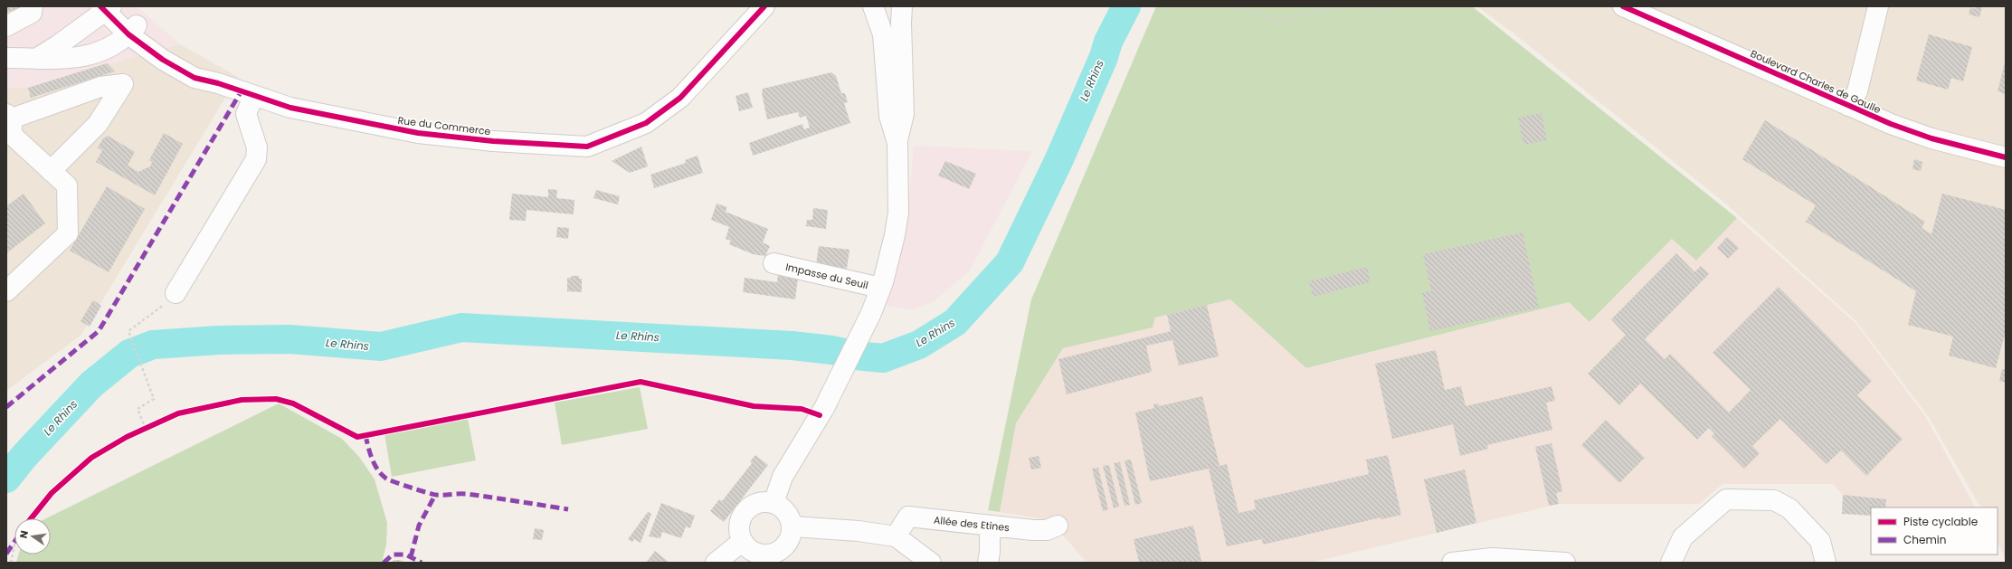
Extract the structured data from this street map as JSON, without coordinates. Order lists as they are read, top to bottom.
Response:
{
  "streets": {
    "street": [
      "Boulevard Charles de Gaulle",
      "Rue du Commerce",
      "Impasse du Seuil",
      "Allée des Etines"
    ]
  },
  "water": ["Le Rhins"],
  "legend": ["Piste cyclable", "Chemin"],
  "north": "left"
}
